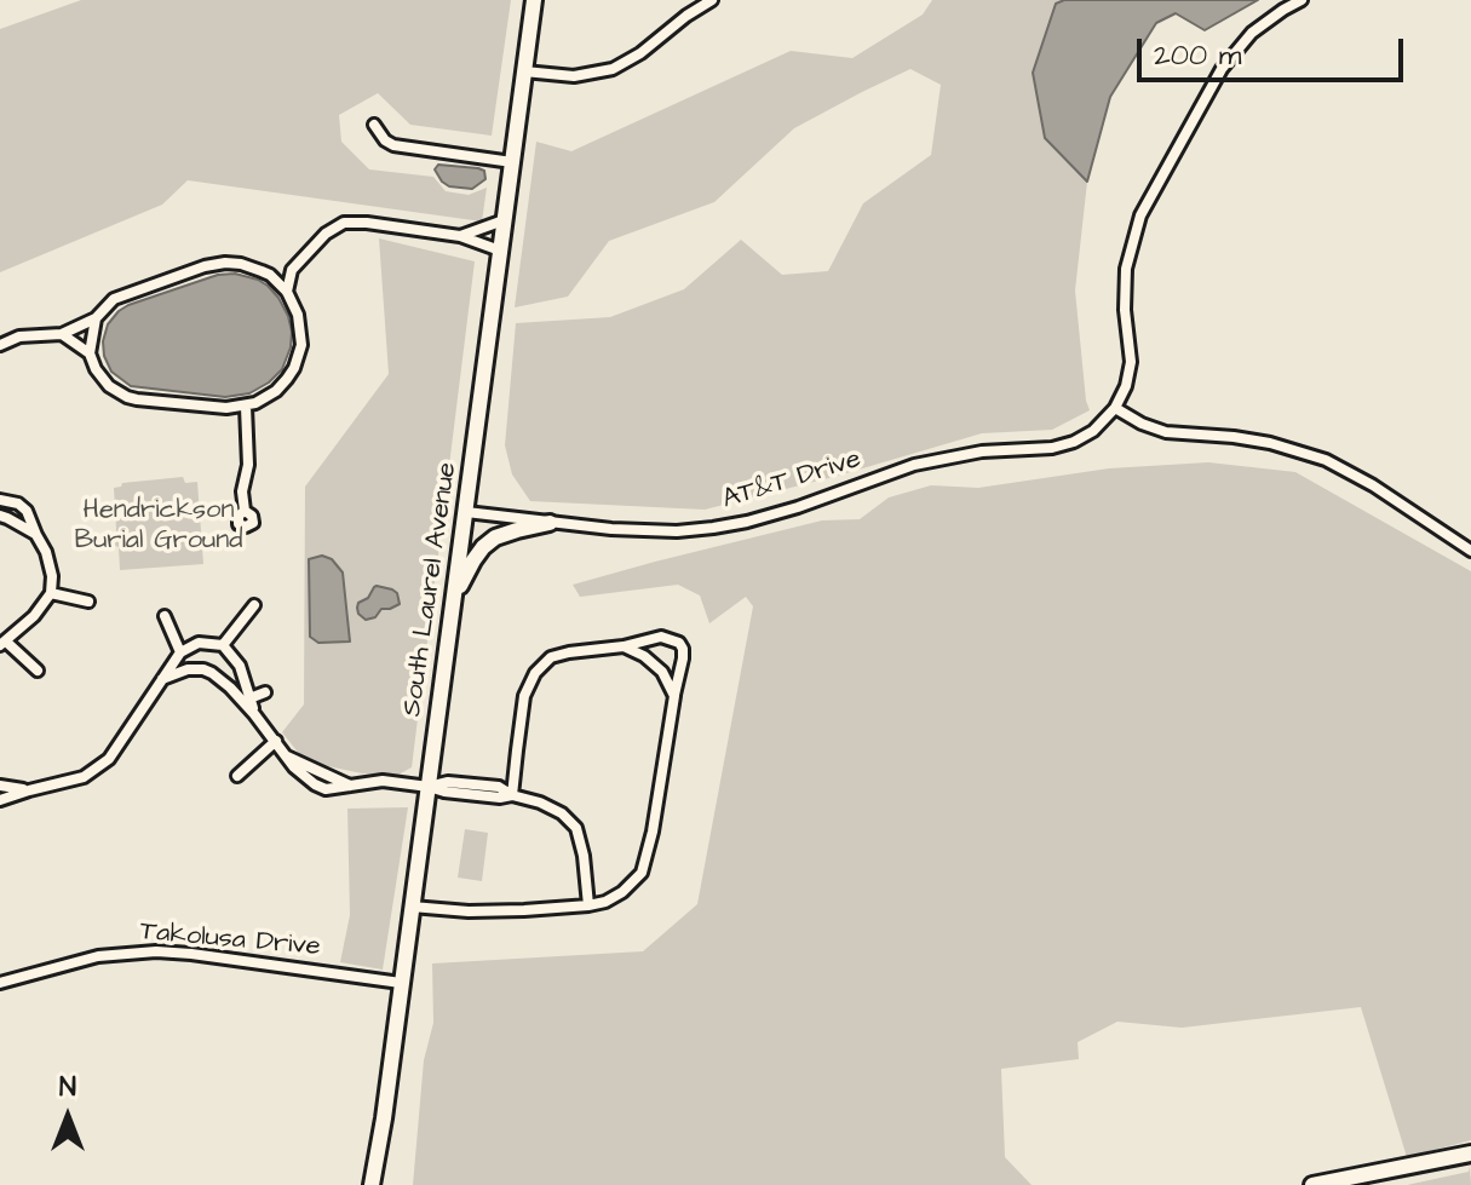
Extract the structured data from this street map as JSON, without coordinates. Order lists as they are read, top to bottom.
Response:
{
  "streets": {
    "main road": ["South Laurel Avenue"],
    "street": ["AT&T Drive", "Takolusa Drive"]
  },
  "crossings": [
    ["AT&T Drive", "South Laurel Avenue"],
    ["South Laurel Avenue", "Takolusa Drive"]
  ],
  "parks": ["Hendrickson Burial Ground"],
  "scale_bar": "200 m",
  "north": "top"
}
